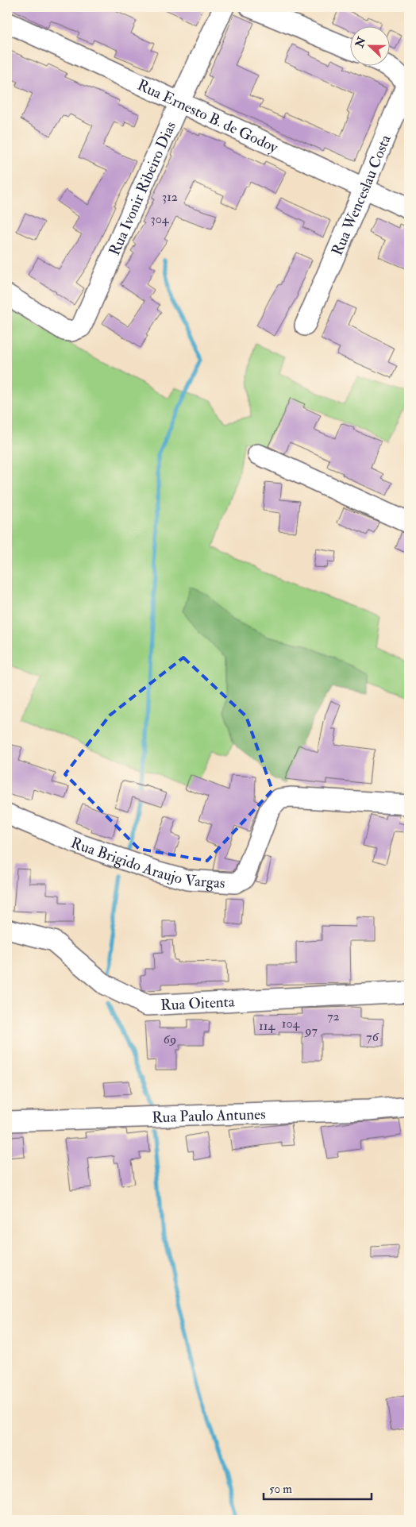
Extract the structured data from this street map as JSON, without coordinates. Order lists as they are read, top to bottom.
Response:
{
  "streets": {
    "street": [
      "Rua Ernesto B. de Godoy",
      "Rua Ivonir Ribeiro Dias",
      "Rua Wenceslau Costa",
      "Rua Brigido Araujo Vargas",
      "Rua Oitenta",
      "Rua Paulo Antunes"
    ]
  },
  "crossings": [
    ["Rua Ernesto B. de Godoy", "Rua Ivonir Ribeiro Dias"],
    ["Rua Ernesto B. de Godoy", "Rua Wenceslau Costa"]
  ],
  "house_numbers": [
    "312",
    "304",
    "72",
    "104",
    "114",
    "97",
    "76",
    "69"
  ],
  "scale_bar": "50 m",
  "north": "left"
}
